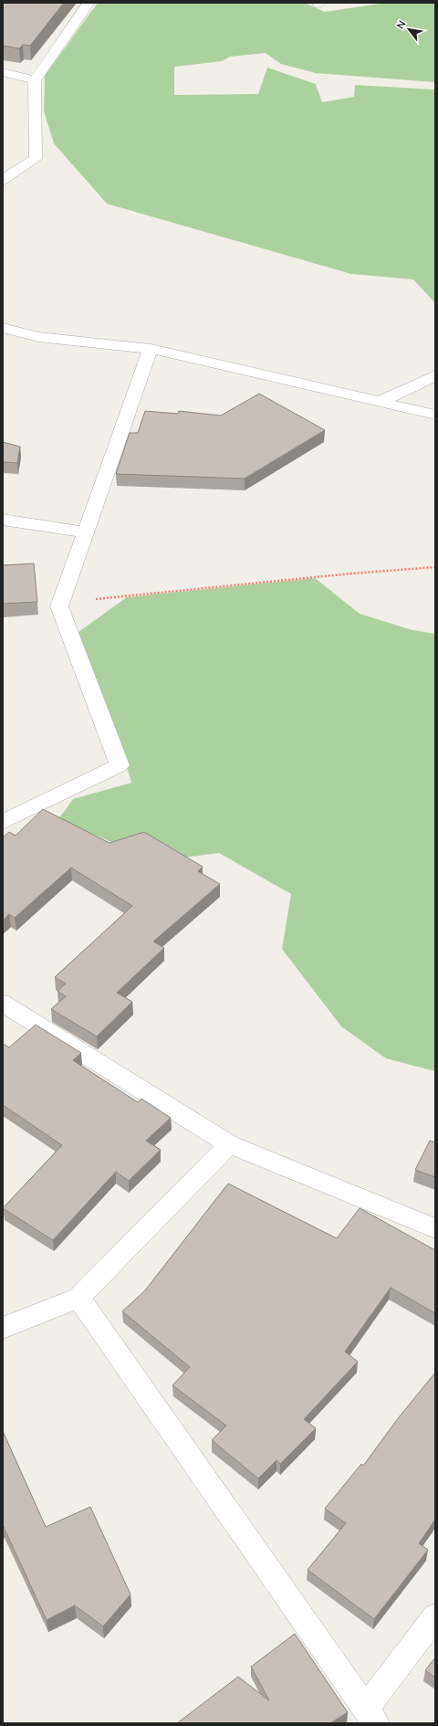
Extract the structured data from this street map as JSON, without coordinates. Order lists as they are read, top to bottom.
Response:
{
  "north": "top left"
}
